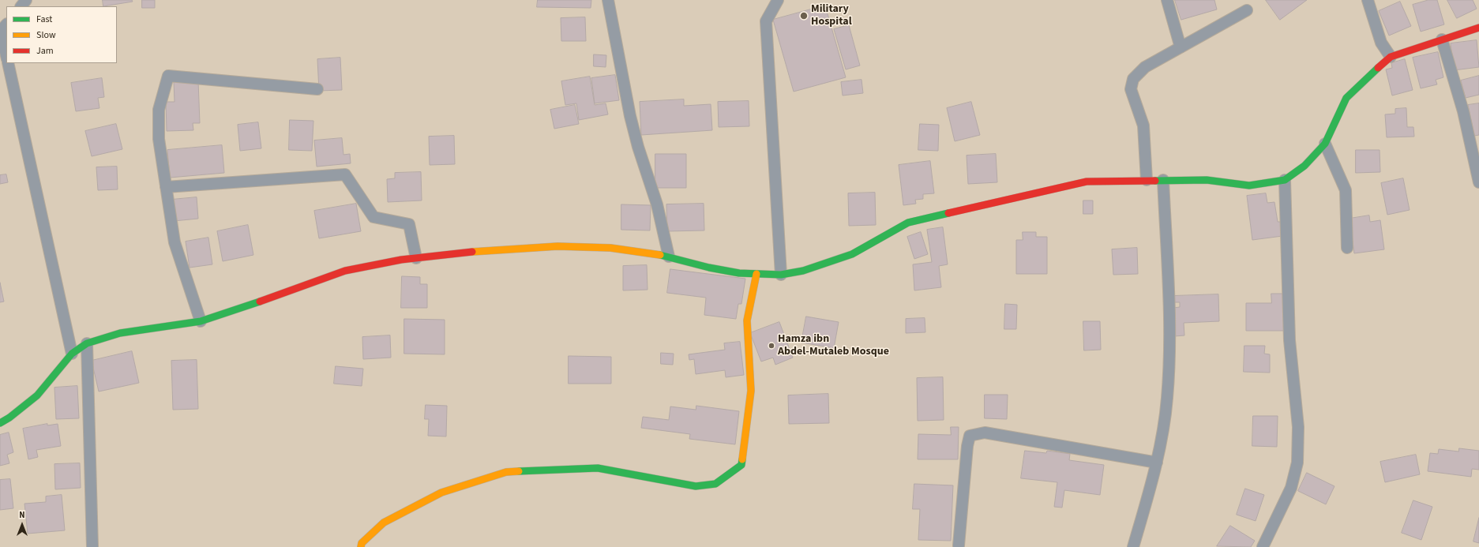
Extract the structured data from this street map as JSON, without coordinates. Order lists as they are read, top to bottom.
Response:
{
  "places": ["Military Hospital", "Hamza ibn Abdel-Mutaleb Mosque"],
  "legend": ["Fast", "Slow", "Jam"],
  "north": "top"
}
